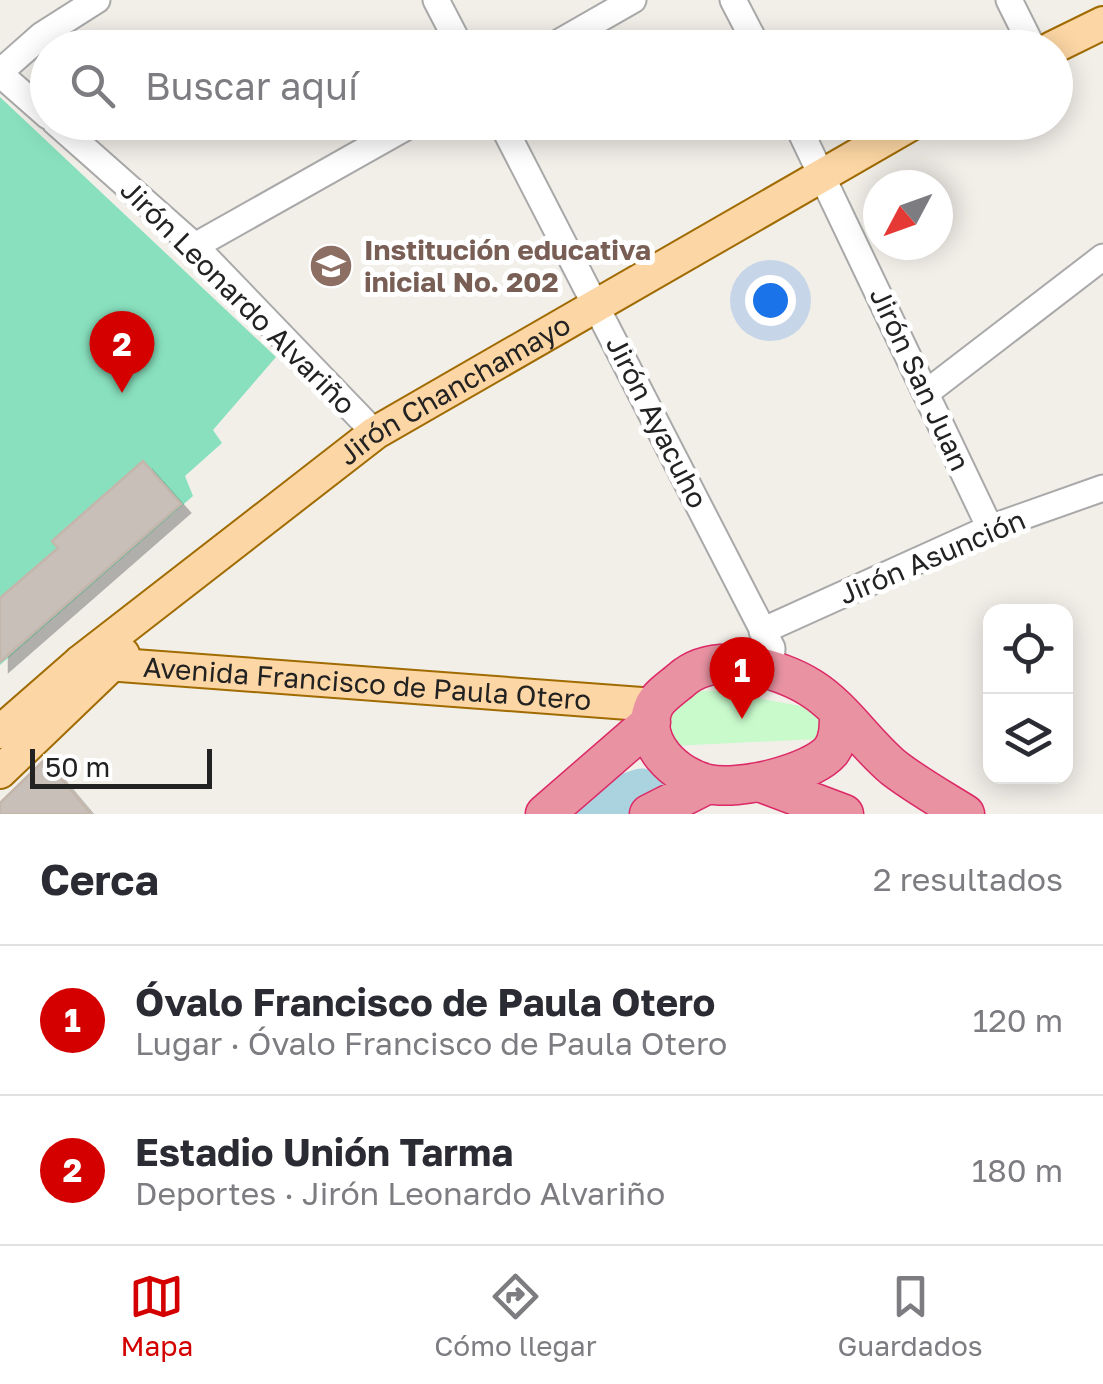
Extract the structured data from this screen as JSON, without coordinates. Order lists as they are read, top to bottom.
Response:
{
  "streets": {
    "main road": ["Jirón Chanchamayo", "Avenida Francisco de Paula Otero"],
    "street": [
      "Jirón Leonardo Alvariño",
      "Jirón San Juan",
      "Jirón Ayacuho",
      "Jirón Asunción"
    ]
  },
  "crossings": [
    ["Jirón Leonardo Alvariño", "Jirón Chanchamayo"],
    ["Jirón San Juan", "Jirón Chanchamayo"],
    ["Jirón San Juan", "Jirón Asunción"],
    ["Jirón Chanchamayo", "Jirón Ayacuho"],
    ["Jirón Chanchamayo", "Avenida Francisco de Paula Otero"],
    ["Jirón Ayacuho", "Jirón Asunción"],
    ["Jirón Ayacuho", "Avenida Francisco de Paula Otero"]
  ],
  "places": {
    "school or university": ["Institución educativa inicial No. 202"]
  },
  "scale_bar": "50 m",
  "north": "bottom left",
  "page": {
    "search": "Buscar aquí",
    "pins": ["2", "1"],
    "scale": "50 m",
    "heading": ["Cerca", "2 resultados"],
    "list": [
      {
        "mark": "1",
        "name": "Óvalo Francisco de Paula Otero",
        "note": "Lugar · Óvalo Francisco de Paula Otero",
        "value": "120 m"
      },
      {
        "mark": "2",
        "name": "Estadio Unión Tarma",
        "note": "Deportes · Jirón Leonardo Alvariño",
        "value": "180 m"
      }
    ],
    "nav": ["Mapa", "Cómo llegar", "Guardados"]
  }
}
